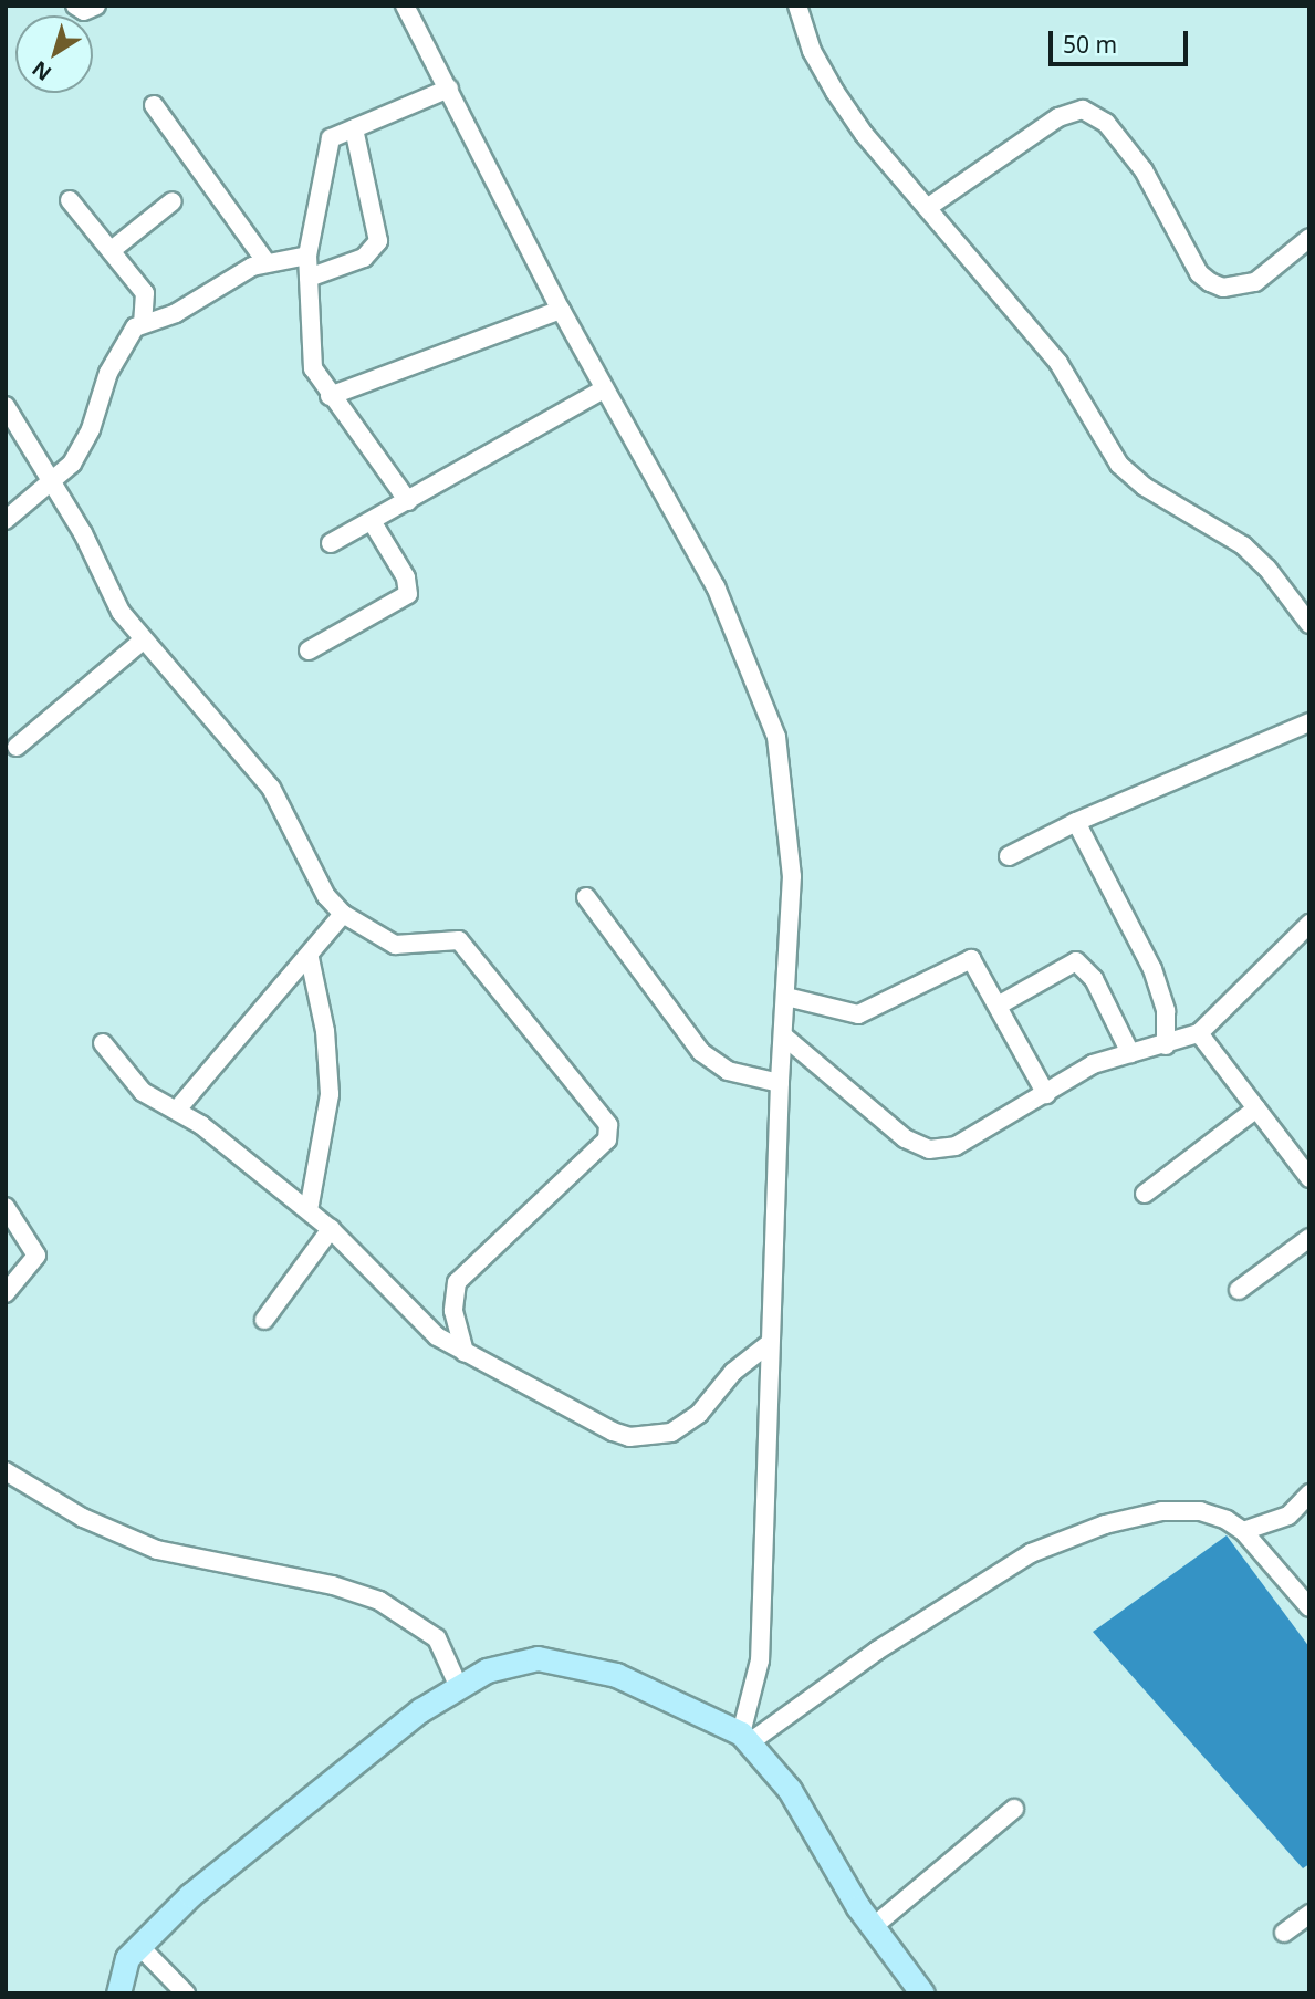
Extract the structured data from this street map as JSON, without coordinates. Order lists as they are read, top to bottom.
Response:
{
  "scale_bar": "50 m",
  "north": "bottom left"
}
